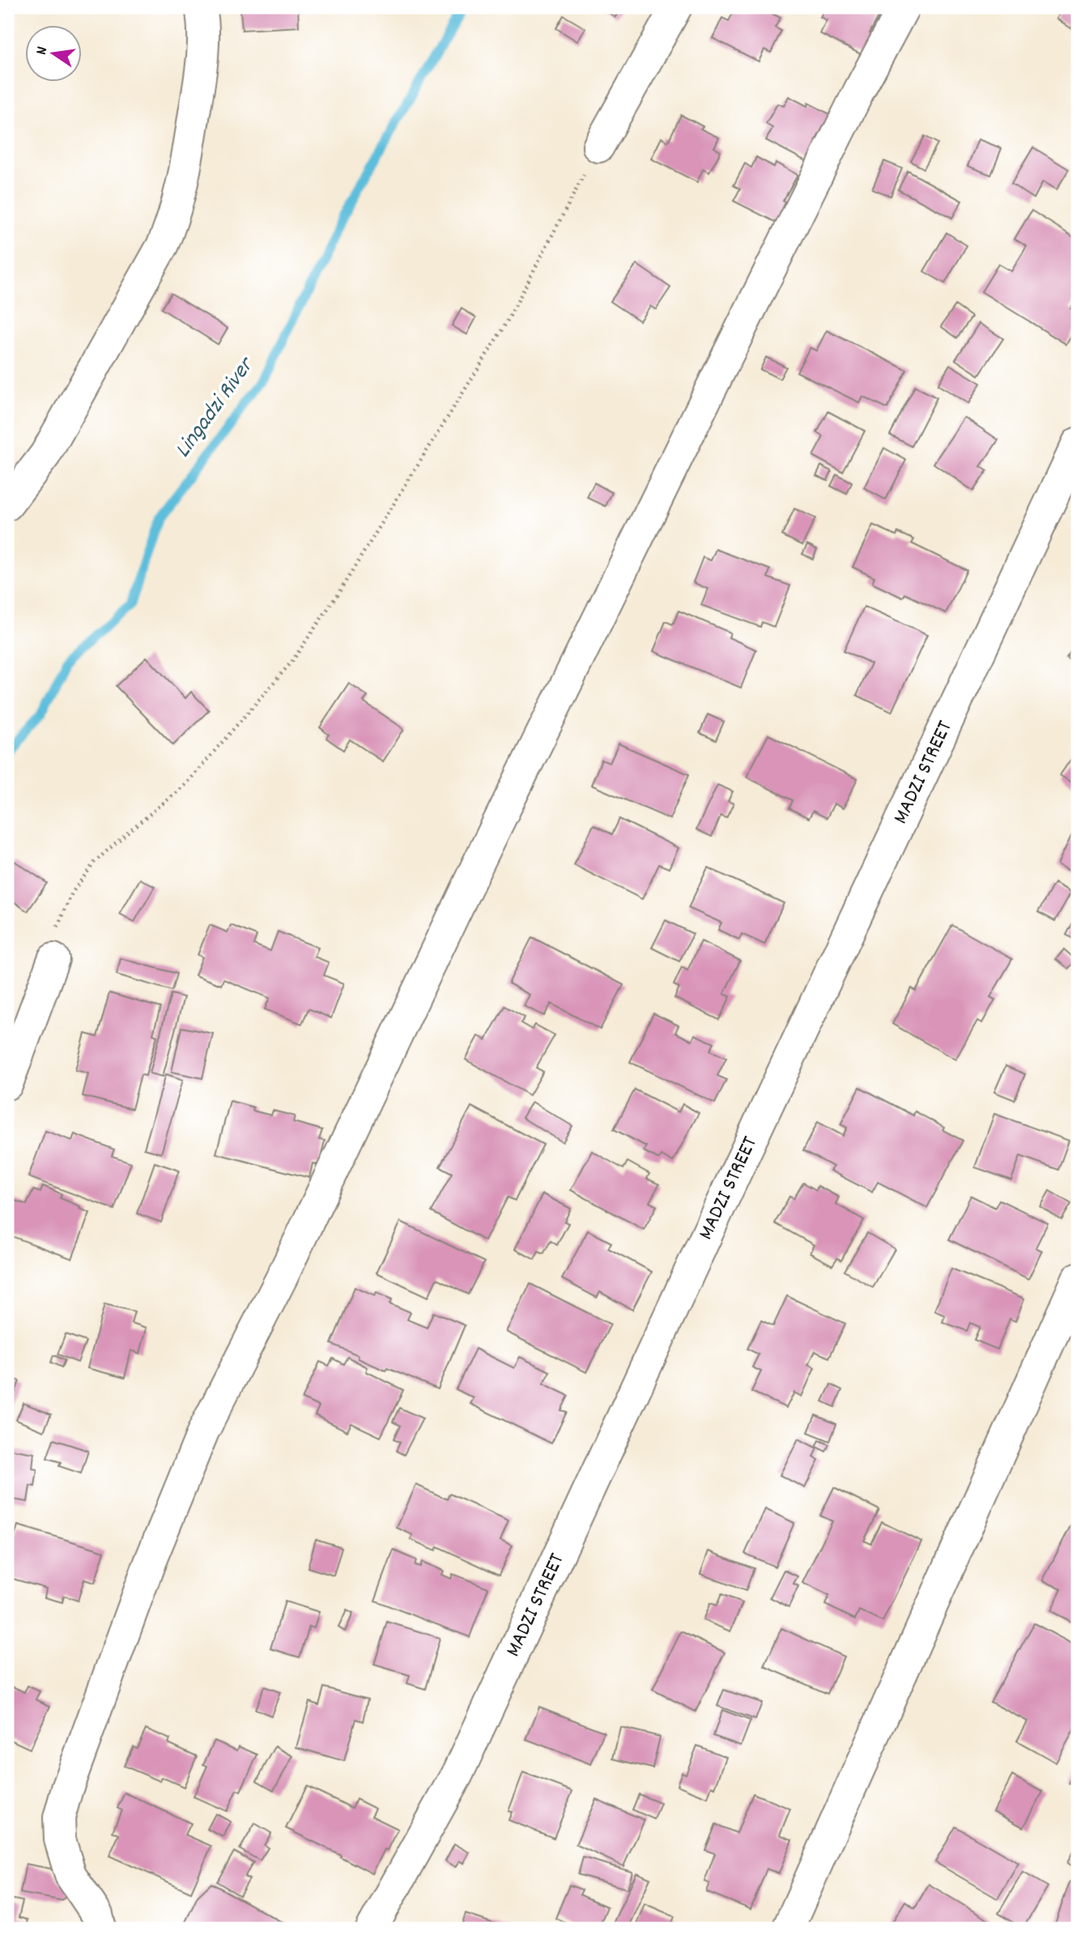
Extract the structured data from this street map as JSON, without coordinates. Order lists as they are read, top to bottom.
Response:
{
  "streets": {
    "street": ["MADZI STREET"]
  },
  "water": ["Lingadzi River"],
  "north": "left"
}
